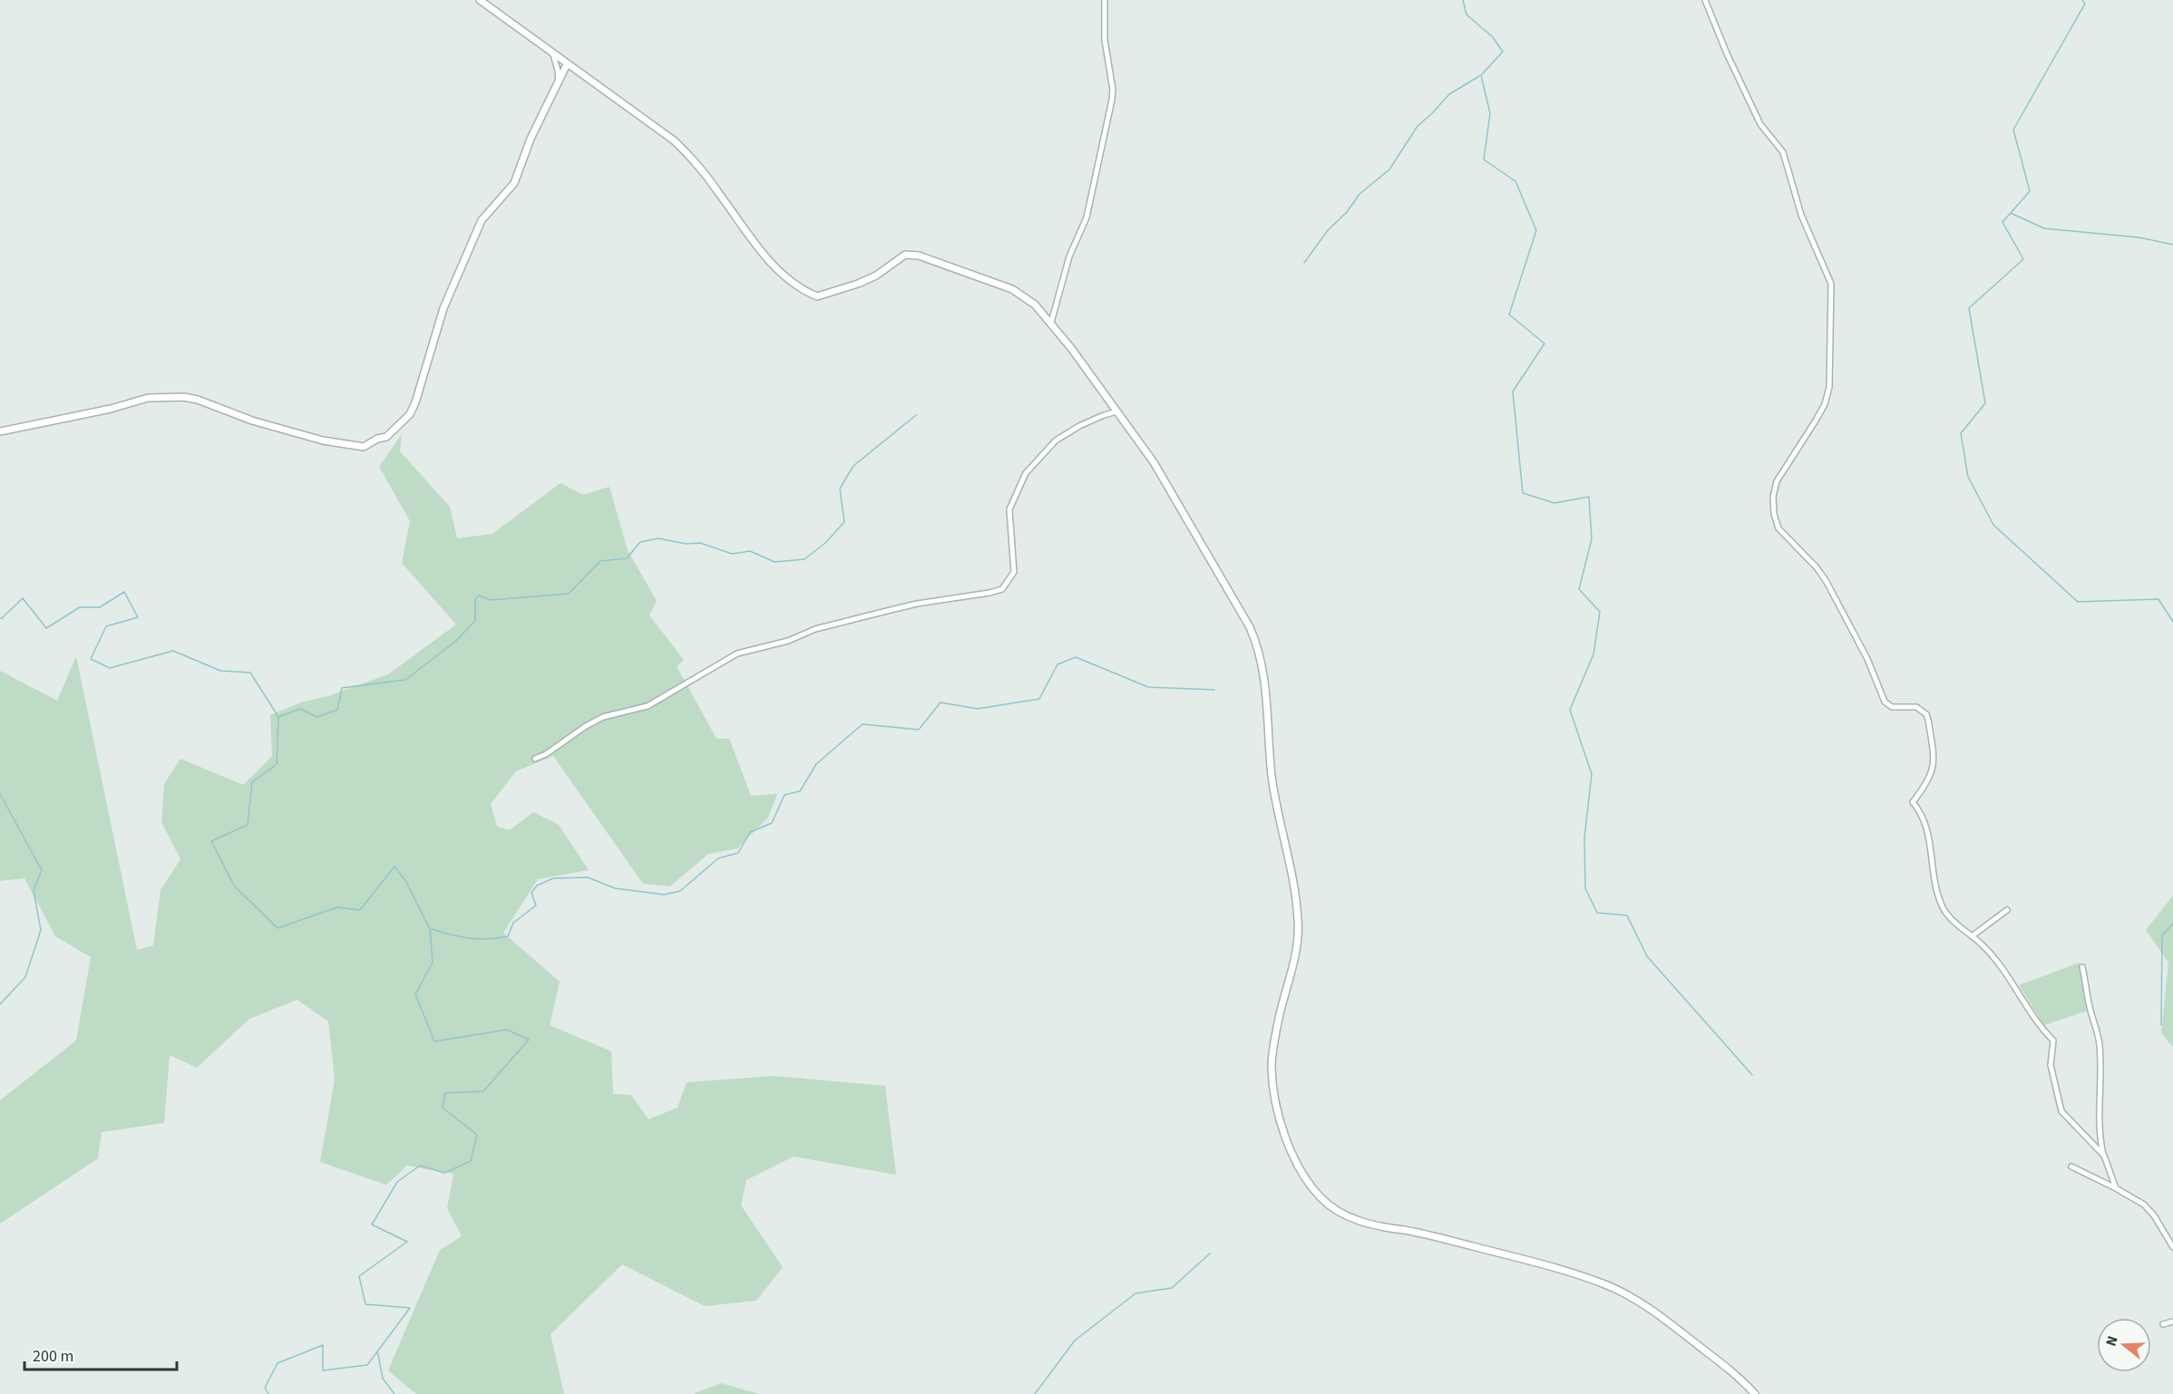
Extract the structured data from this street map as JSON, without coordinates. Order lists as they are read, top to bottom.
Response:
{
  "scale_bar": "200 m",
  "north": "left"
}
